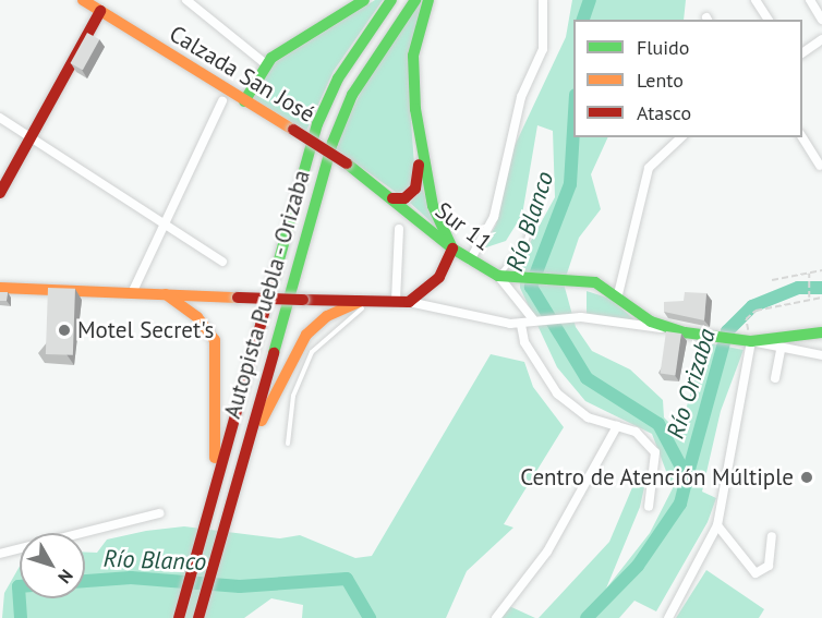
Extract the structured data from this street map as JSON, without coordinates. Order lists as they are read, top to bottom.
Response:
{
  "streets": {
    "main road": ["Calzada San José", "Sur 11", "Autopista Puebla - Orizaba"]
  },
  "crossings": [
    ["Calzada San José", "Sur 11"]
  ],
  "water": ["Río Blanco", "Río Orizaba"],
  "places": ["Motel Secret's", "Centro de Atención Múltiple"],
  "legend": ["Fluido", "Lento", "Atasco"],
  "north": "bottom right"
}
